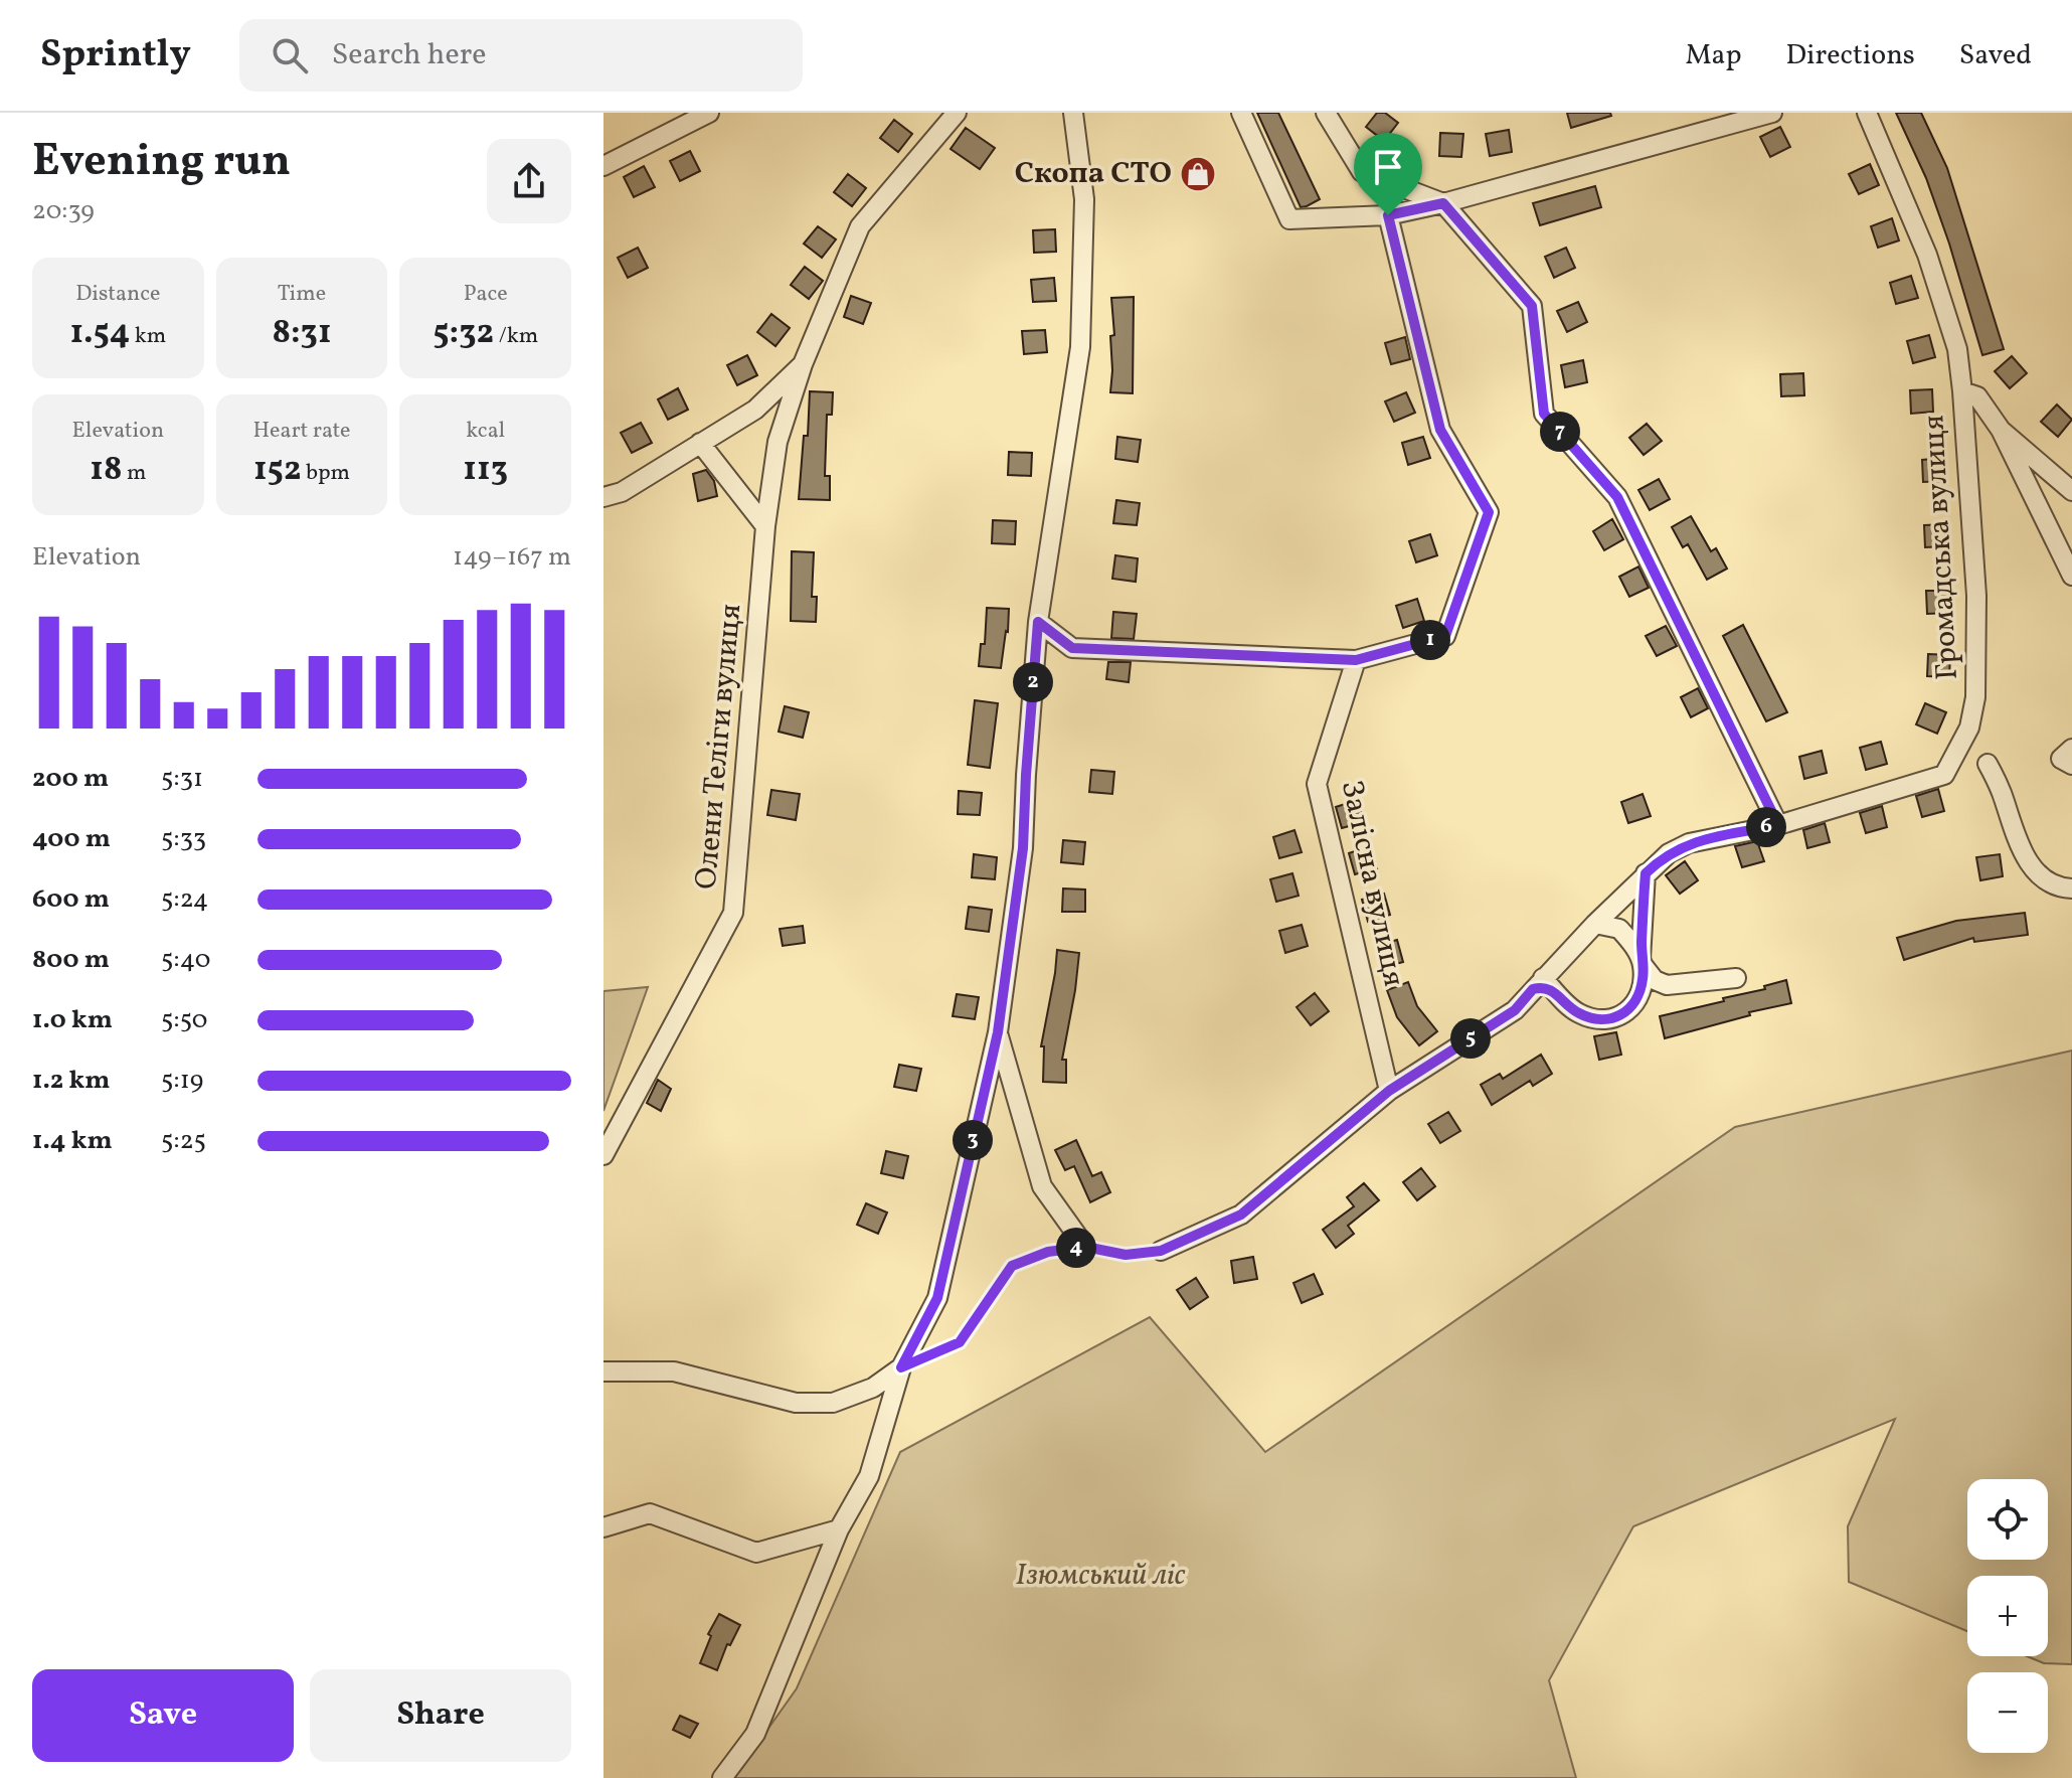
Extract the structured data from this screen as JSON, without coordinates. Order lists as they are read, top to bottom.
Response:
{
  "streets": {
    "street": ["Громадська вулиця", "Олени Теліги вулиця", "Залісна вулиця"]
  },
  "crossings": [
    ["Громадська вулиця", "Залісна вулиця"]
  ],
  "parks": ["Ізюмський ліс"],
  "places": {
    "shop": ["Скопа СТО"]
  },
  "page": {
    "header": "Sprintly",
    "search": "Search here",
    "nav": ["Map", "Directions", "Saved"],
    "heading": ["Evening run", "20:39"],
    "stats": [
      ["Distance", "1.54 km"],
      ["Time", "8:31"],
      ["Pace", "5:32 /km"],
      ["Elevation", "18 m"],
      ["Heart rate", "152 bpm"],
      ["kcal", "113"]
    ],
    "pins": [
      "7",
      "1",
      "2",
      "6",
      "5",
      "3",
      "4"
    ],
    "chart": ["Elevation", "149–167 m"],
    "list": [
      {
        "name": "200 m",
        "note": "5:31"
      },
      {
        "name": "400 m",
        "note": "5:33"
      },
      {
        "name": "600 m",
        "note": "5:24"
      },
      {
        "name": "800 m",
        "note": "5:40"
      },
      {
        "name": "1.0 km",
        "note": "5:50"
      },
      {
        "name": "1.2 km",
        "note": "5:19"
      },
      {
        "name": "1.4 km",
        "note": "5:25"
      }
    ],
    "map_buttons": ["+", "−"],
    "buttons": ["Save", "Share"]
  }
}
